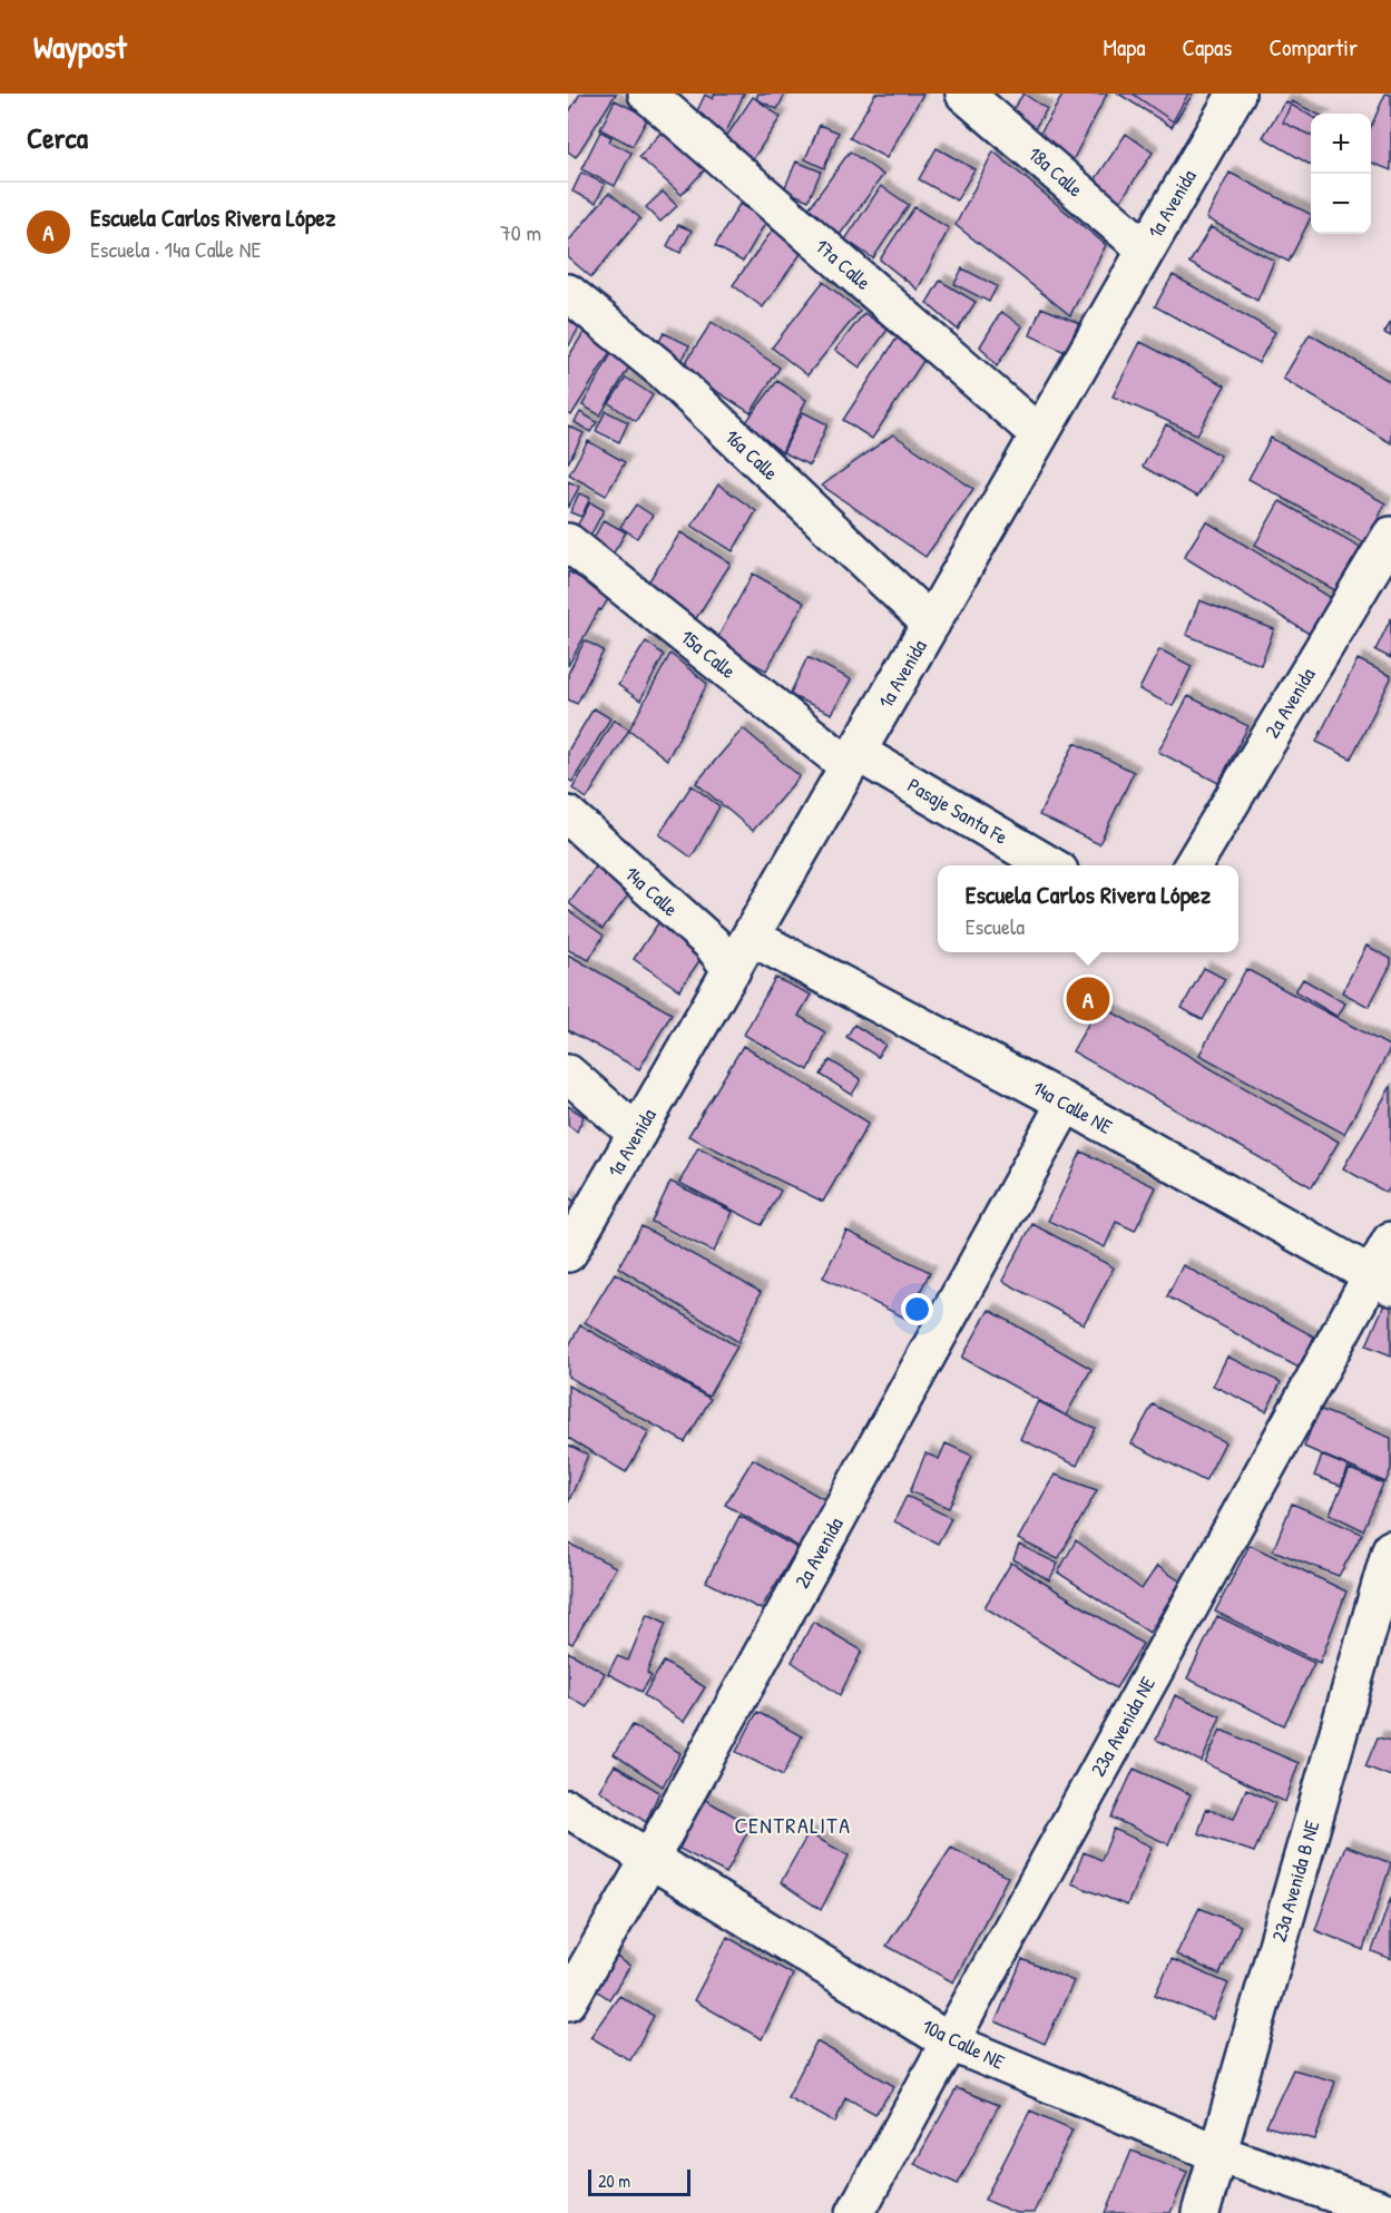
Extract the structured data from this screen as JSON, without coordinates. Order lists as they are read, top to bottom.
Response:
{
  "streets": {
    "street": [
      "18a Calle",
      "1a Avenida",
      "17a Calle",
      "16a Calle",
      "15a Calle",
      "2a Avenida",
      "Pasaje Santa Fe",
      "14a Calle",
      "14a Calle NE",
      "23a Avenida NE",
      "23a Avenida B NE",
      "10a Calle NE"
    ]
  },
  "crossings": [
    ["18a Calle", "1a Avenida"],
    ["1a Avenida", "17a Calle"],
    ["1a Avenida", "16a Calle"],
    ["1a Avenida", "15a Calle"],
    ["1a Avenida", "Pasaje Santa Fe"],
    ["1a Avenida", "14a Calle"],
    ["1a Avenida", "14a Calle NE"],
    ["15a Calle", "Pasaje Santa Fe"],
    ["2a Avenida", "14a Calle NE"],
    ["2a Avenida", "10a Calle NE"],
    ["14a Calle NE", "23a Avenida NE"],
    ["23a Avenida NE", "10a Calle NE"],
    ["23a Avenida B NE", "10a Calle NE"]
  ],
  "districts": ["CENTRALITA"],
  "scale_bar": "20 m",
  "page": {
    "header": "Waypost",
    "nav": ["Mapa", "Capas", "Compartir"],
    "heading": "Cerca",
    "map_buttons": ["+", "−"],
    "list": [
      {
        "mark": "A",
        "name": "Escuela Carlos Rivera López",
        "note": "Escuela · 14a Calle NE",
        "value": "70 m"
      }
    ],
    "popup": ["Escuela Carlos Rivera López", "Escuela"],
    "pins": "A",
    "scale": "20 m"
  }
}
